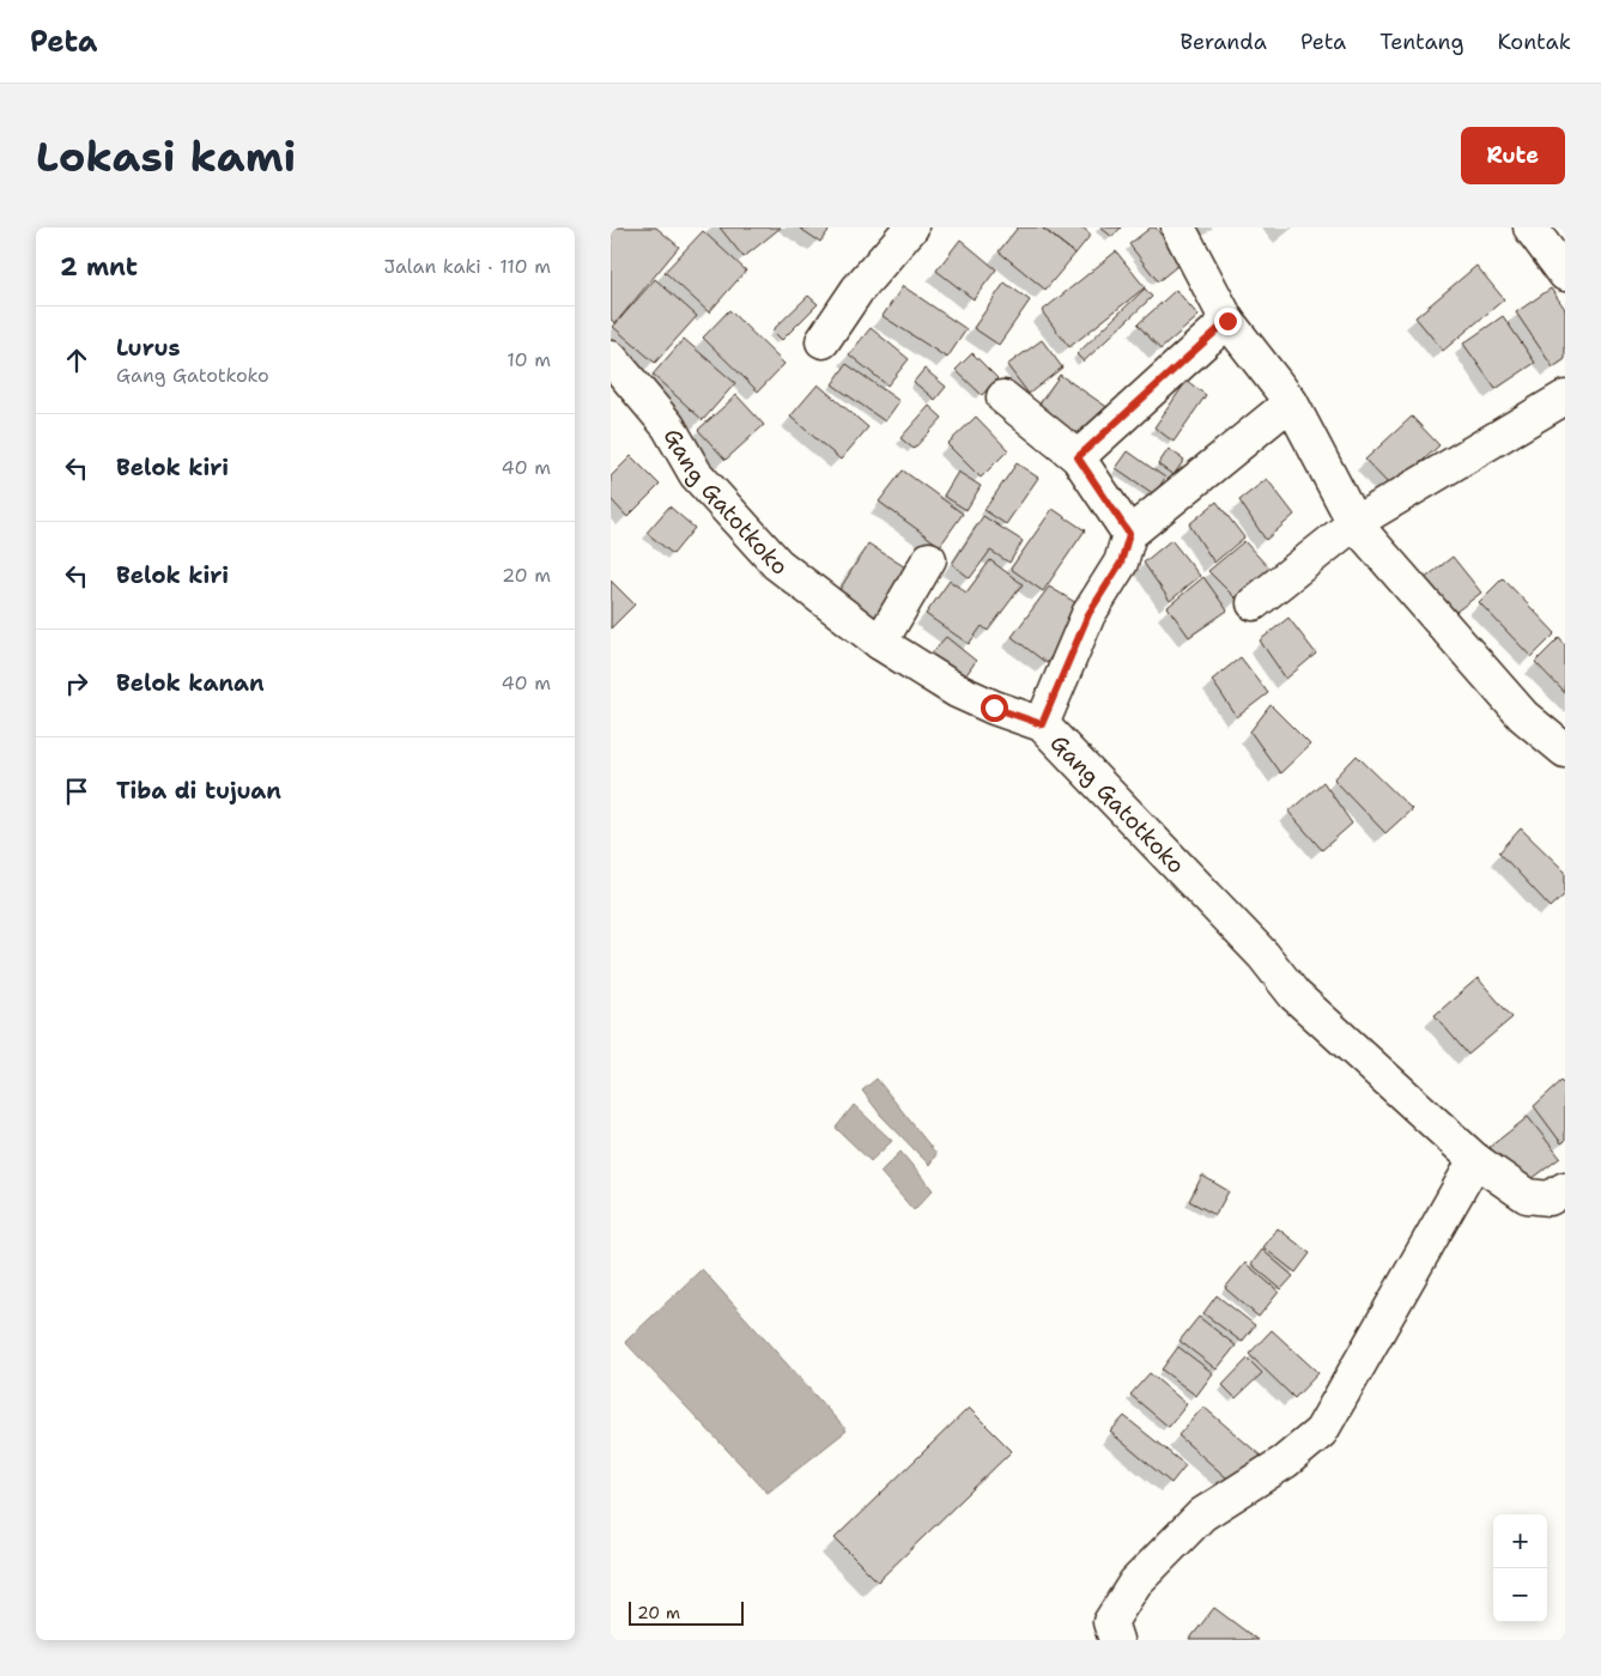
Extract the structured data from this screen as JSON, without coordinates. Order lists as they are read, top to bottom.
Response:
{
  "streets": {
    "street": ["Gang Gatotkoko"]
  },
  "scale_bar": "20 m",
  "page": {
    "header": "Peta",
    "nav": [
      "Beranda",
      "Peta",
      "Tentang",
      "Kontak"
    ],
    "buttons": "Rute",
    "title": "Lokasi kami",
    "heading": ["2 mnt", "Jalan kaki · 110 m"],
    "list": [
      ["Lurus", "Gang Gatotkoko", "10 m"],
      ["Belok kiri", "40 m"],
      ["Belok kiri", "20 m"],
      ["Belok kanan", "40 m"],
      "Tiba di tujuan"
    ],
    "map_buttons": ["+", "−"],
    "scale": "20 m"
  }
}
